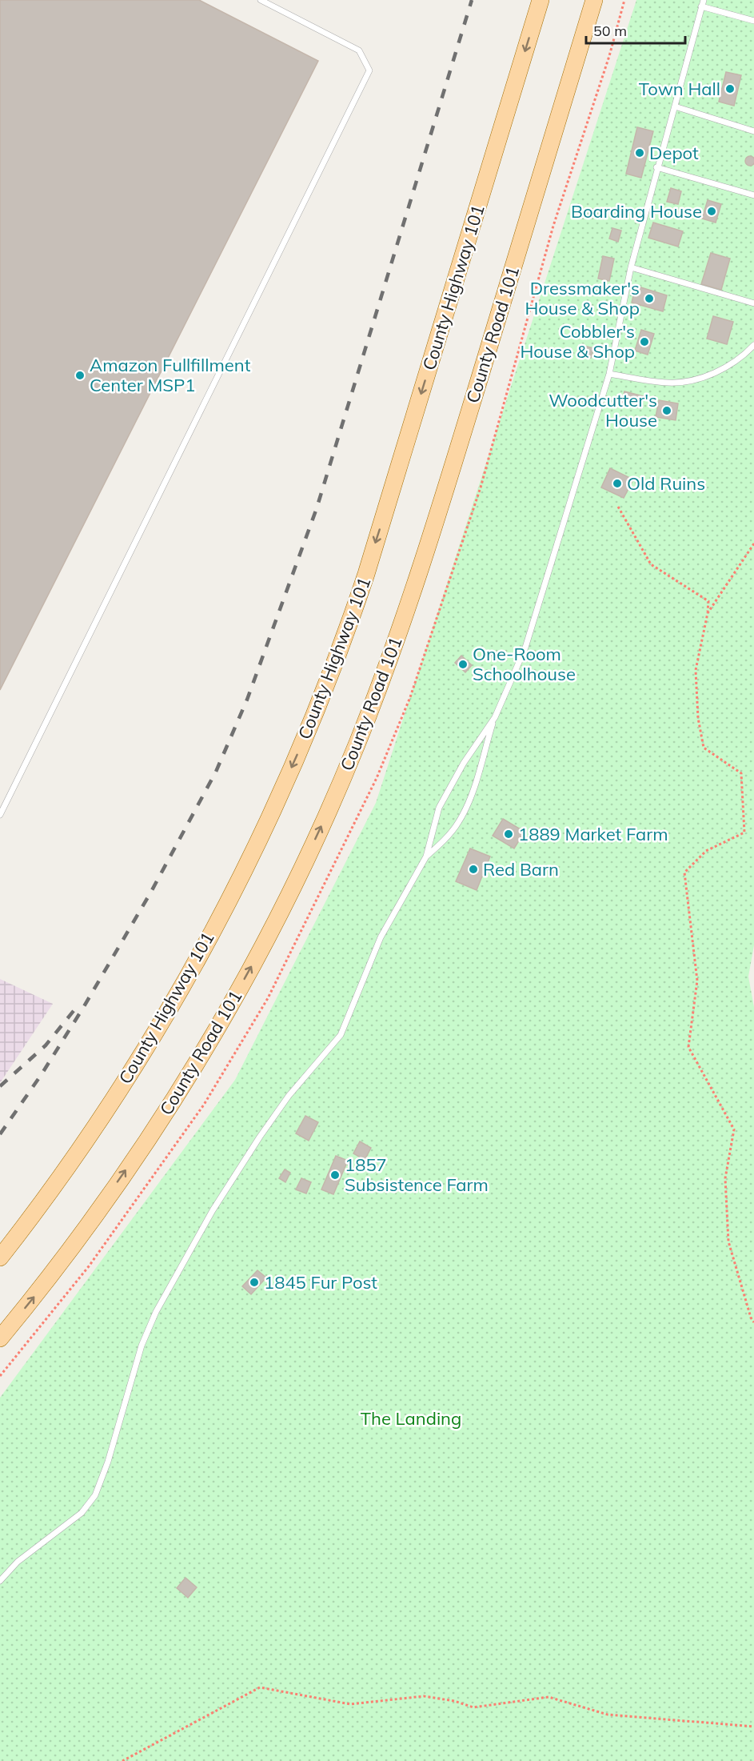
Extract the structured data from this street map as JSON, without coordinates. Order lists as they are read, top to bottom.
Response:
{
  "streets": {
    "main road": ["County Highway 101", "County Road 101"]
  },
  "one_way": ["County Highway 101", "County Road 101"],
  "parks": ["The Landing"],
  "places": [
    "Town Hall",
    "Depot",
    "Boarding House",
    "Dressmaker's House & Shop",
    "Cobbler's House & Shop",
    "Amazon Fullfillment Center MSP1",
    "Woodcutter's House",
    "Old Ruins",
    "One-Room Schoolhouse",
    "1889 Market Farm",
    "Red Barn",
    "1857 Subsistence Farm",
    "1845 Fur Post"
  ],
  "scale_bar": "50 m"
}
